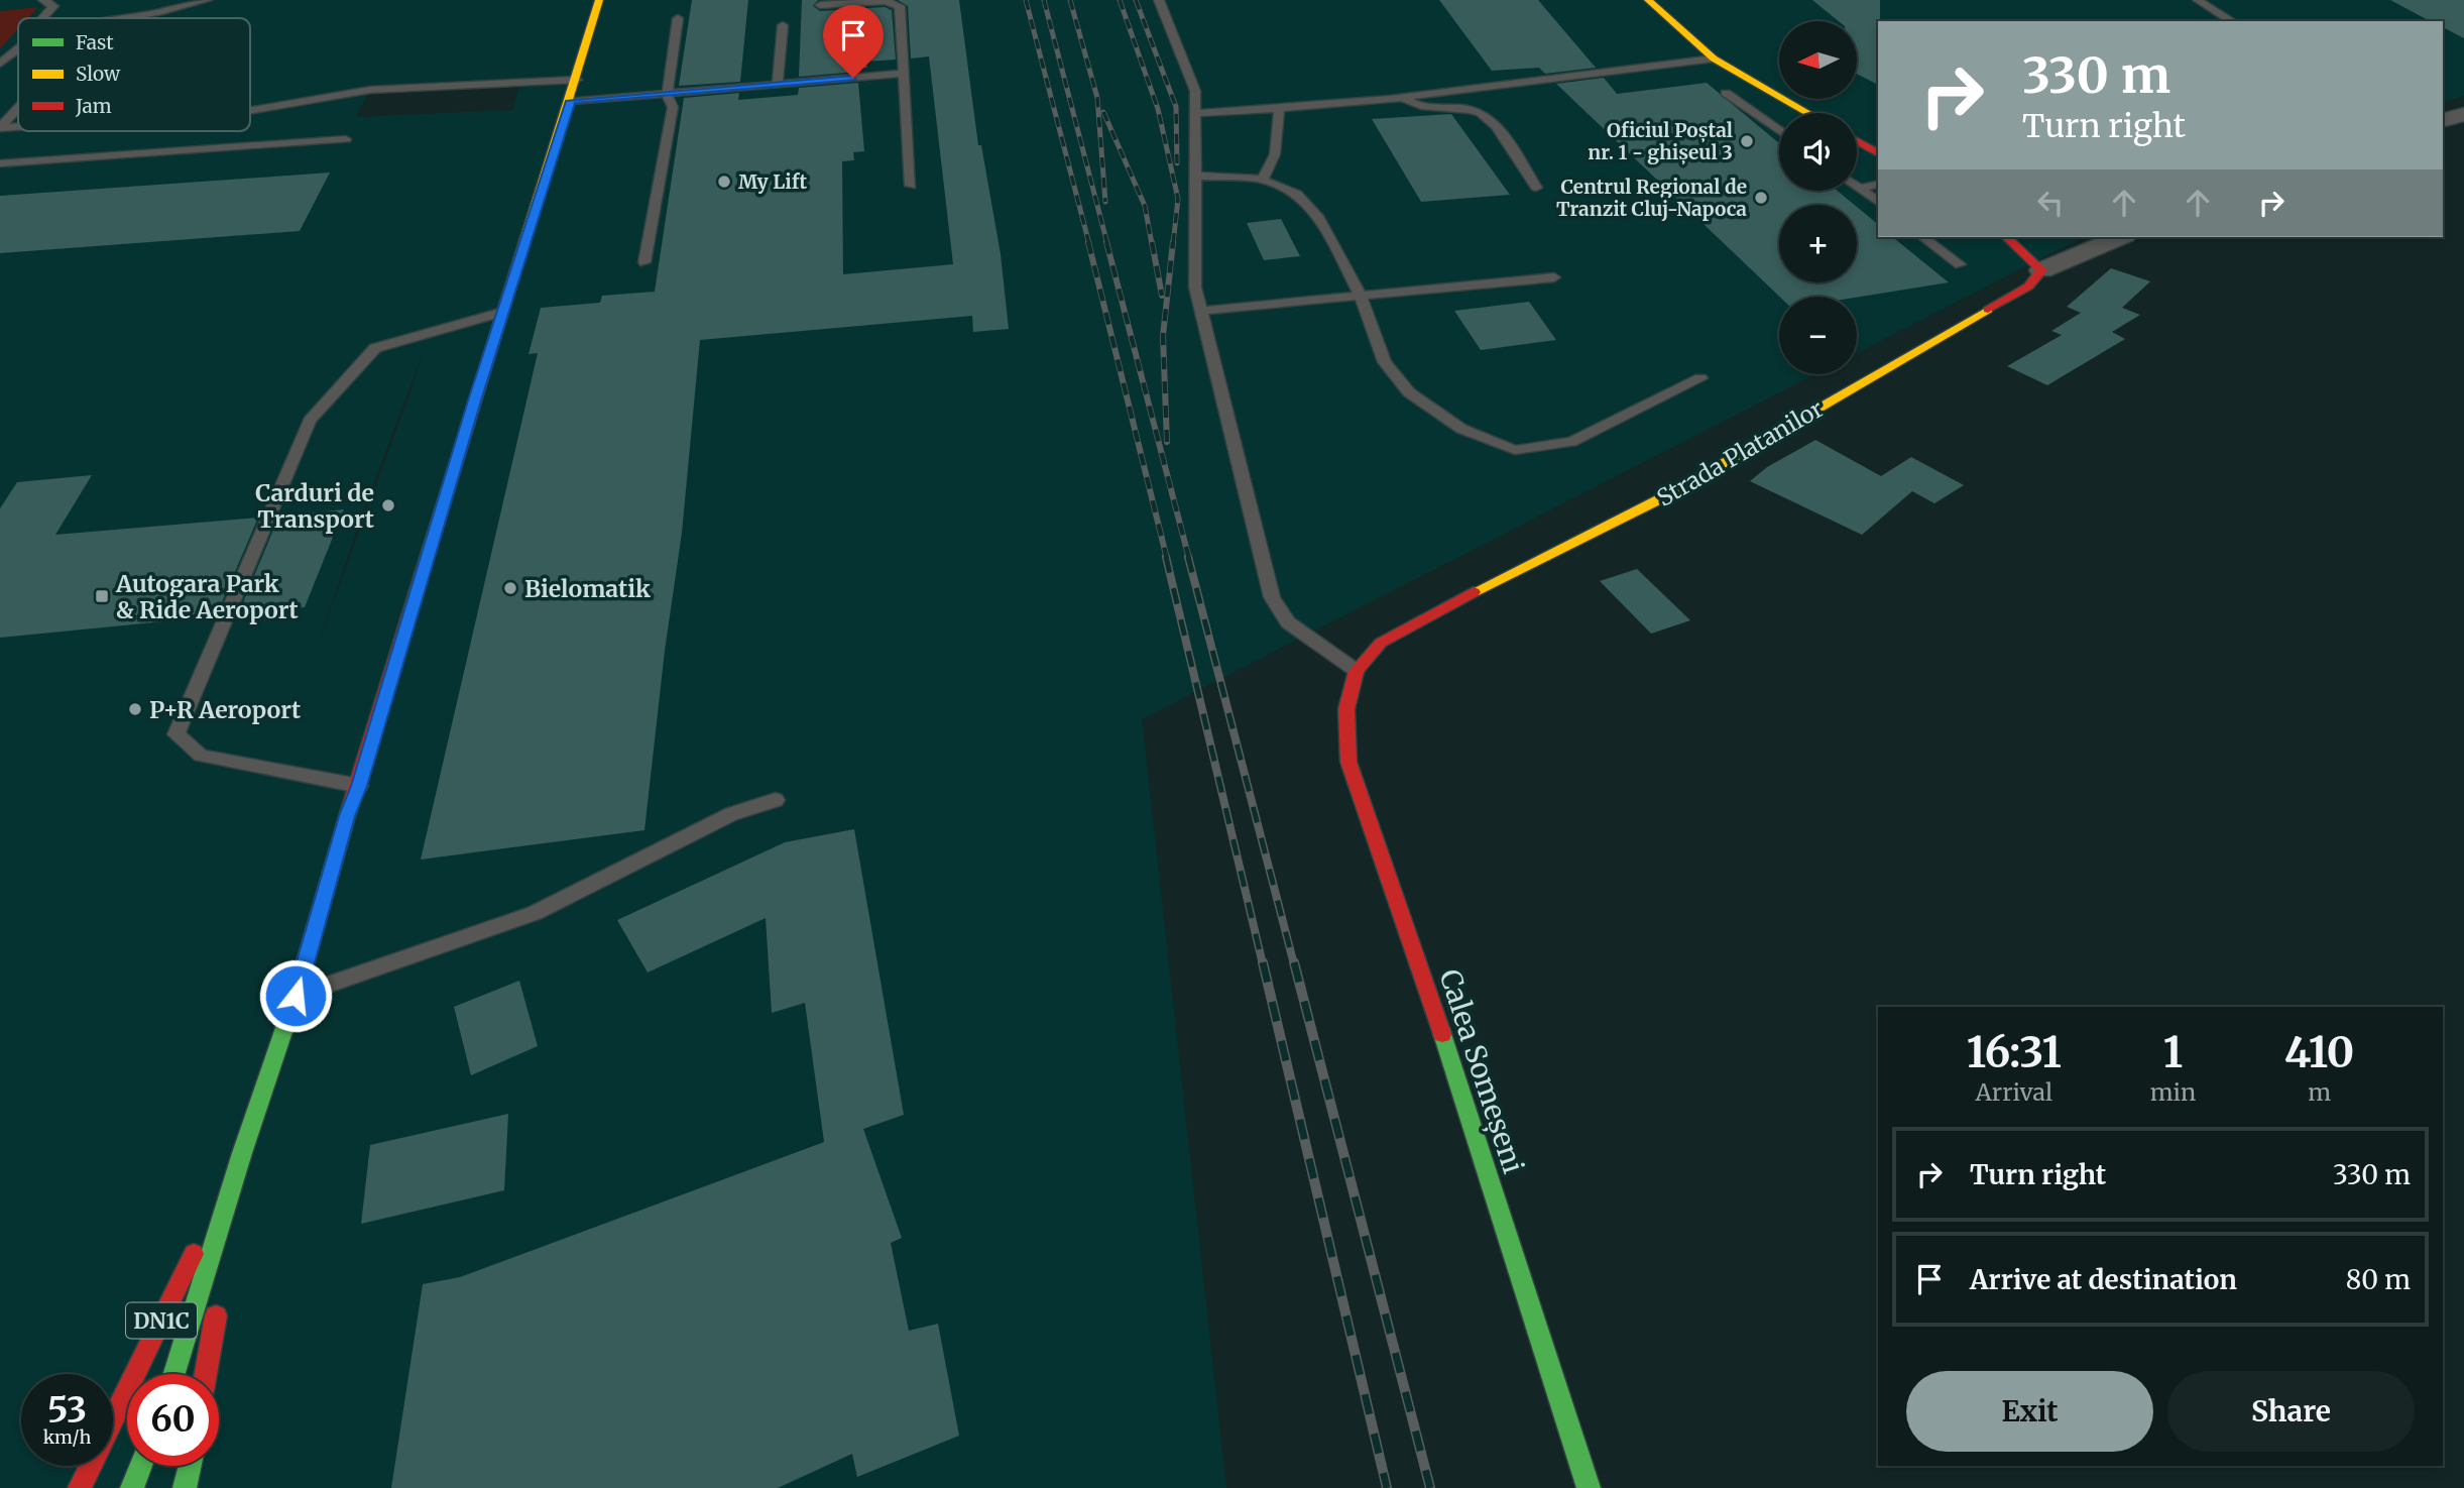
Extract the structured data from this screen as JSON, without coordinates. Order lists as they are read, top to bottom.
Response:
{
  "streets": {
    "main road": ["Strada Platanilor", "Calea Someșeni", "DN1C"]
  },
  "crossings": [
    ["Strada Platanilor", "Calea Someșeni"]
  ],
  "places": {
    "other": [
      "Oficiul Poștal nr. 1 - ghișeul 3",
      "My Lift",
      "Centrul Regional de Tranzit Cluj-Napoca",
      "Carduri de Transport",
      "Bielomatik",
      "P+R Aeroport"
    ],
    "transit": ["Autogara Park & Ride Aeroport"]
  },
  "legend": ["Fast", "Slow", "Jam"],
  "north": "left",
  "page": {
    "map_buttons": ["+", "−"],
    "turn": ["330 m", "Turn right"],
    "eta": [
      "16:31",
      "Arrival",
      "1",
      "min",
      "410",
      "m"
    ],
    "list": [
      {
        "name": "Turn right",
        "value": "330 m"
      },
      {
        "name": "Arrive at destination",
        "value": "80 m"
      }
    ],
    "buttons": ["Exit", "Share"],
    "speed": "53 km/h",
    "limit": "60"
  }
}
